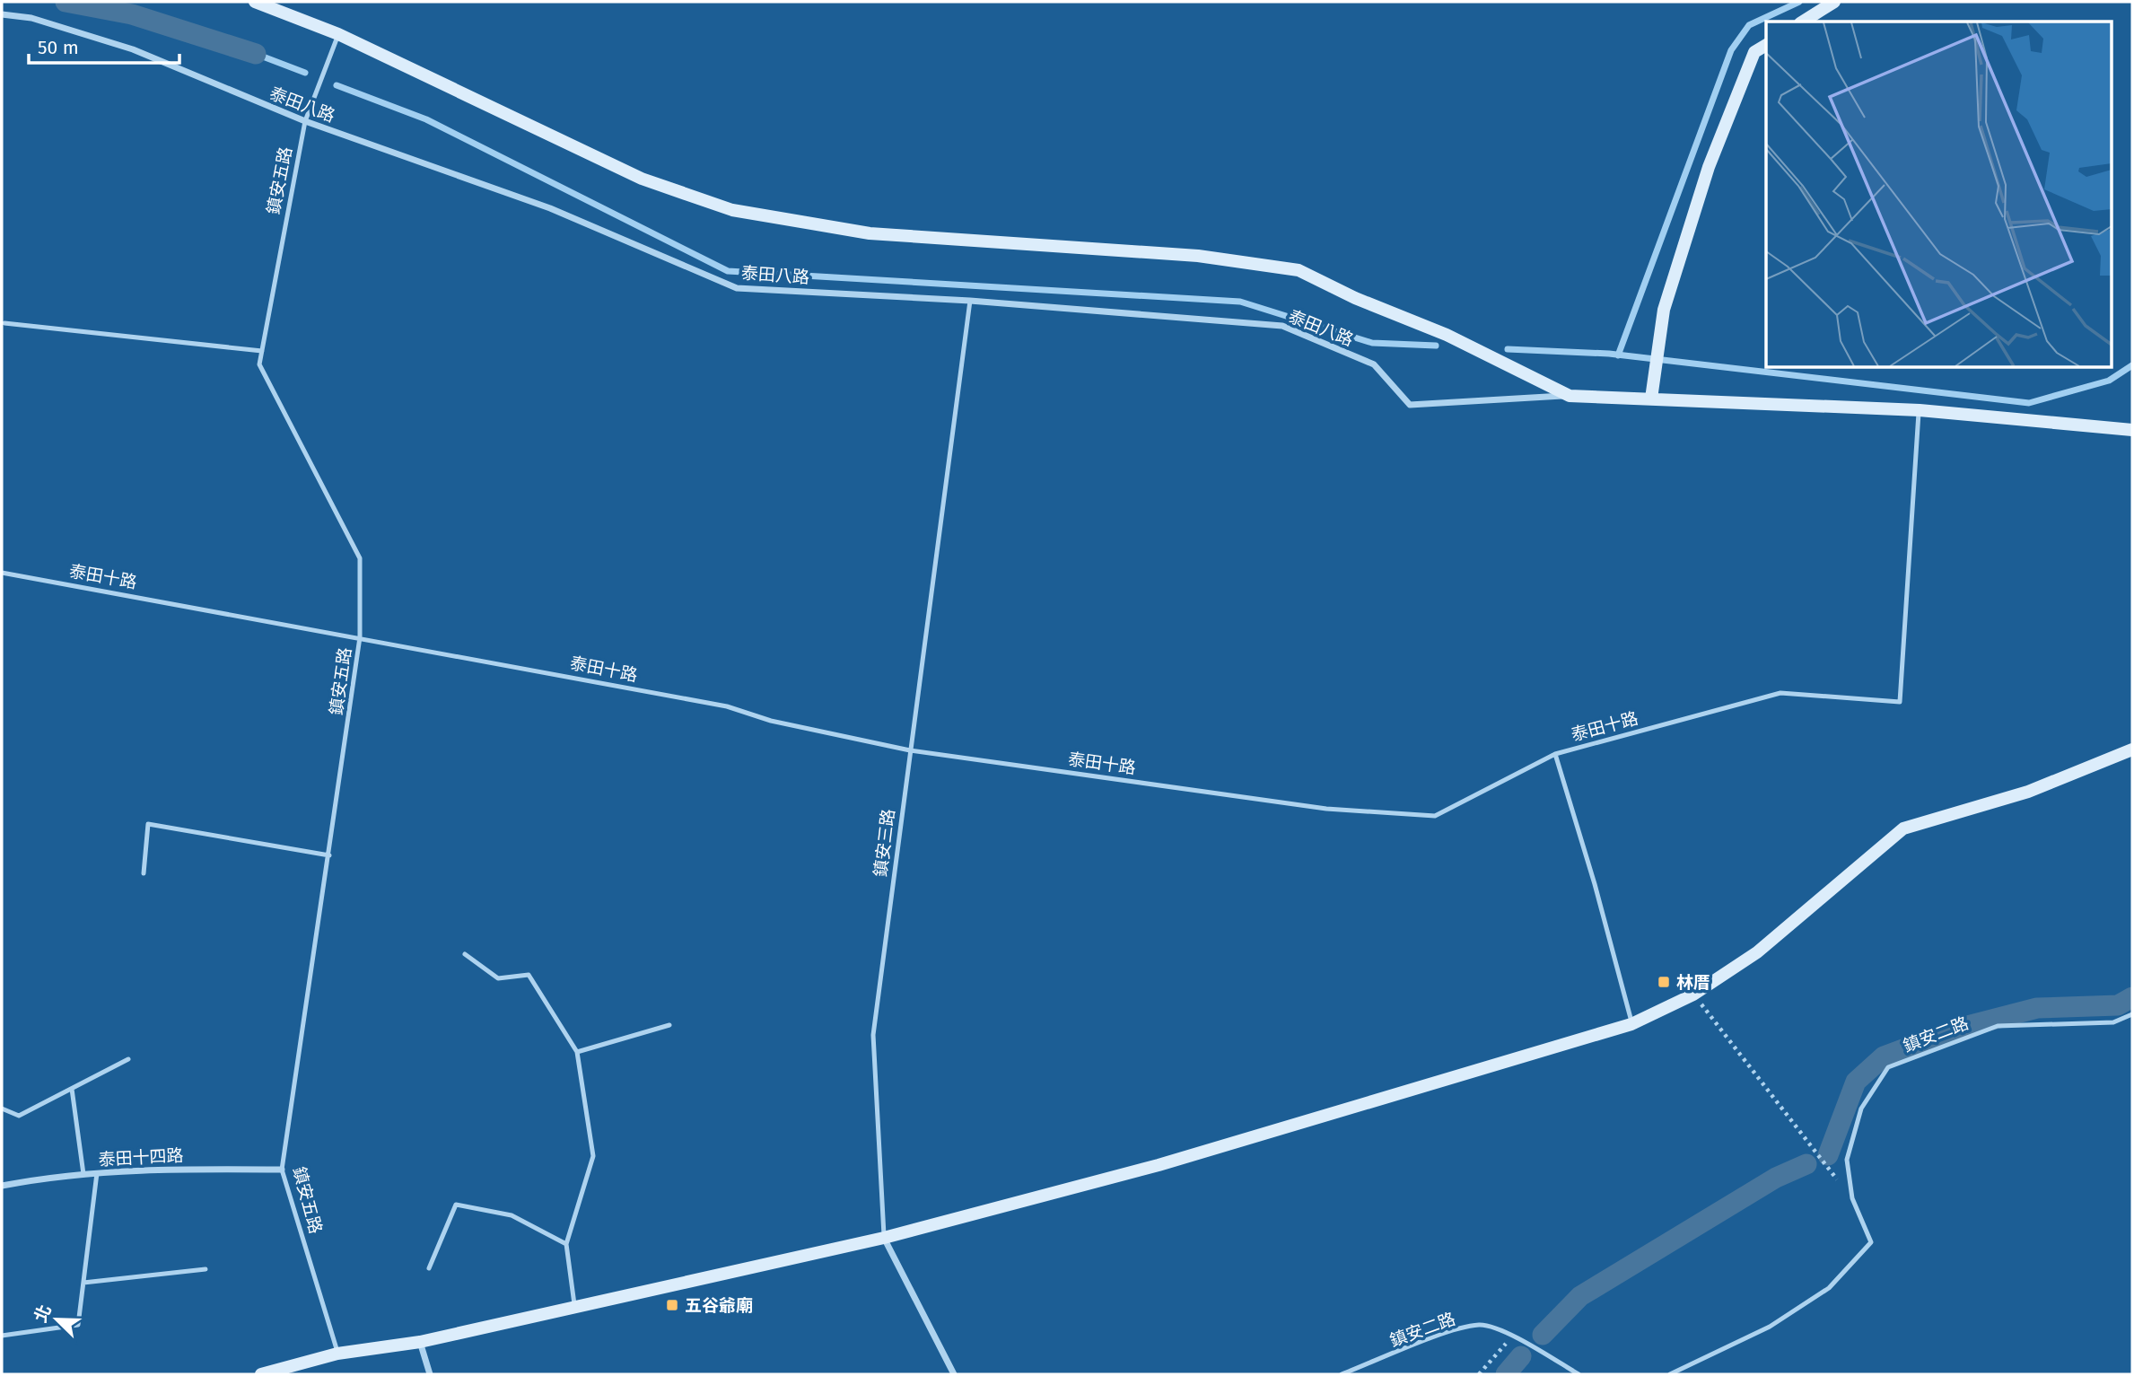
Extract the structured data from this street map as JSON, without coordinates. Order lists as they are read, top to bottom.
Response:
{
  "streets": {
    "street": ["泰田八路", "鎮安三路", "泰田十四路"],
    "lane": ["鎮安五路", "泰田十路", "鎮安二路"]
  },
  "crossings": [
    ["泰田八路", "鎮安五路"],
    ["泰田八路", "鎮安三路"],
    ["鎮安五路", "泰田十路"],
    ["鎮安五路", "泰田十四路"],
    ["泰田十路", "鎮安三路"]
  ],
  "places": {
    "transit": ["林厝", "五谷爺廟"]
  },
  "scale_bar": "50 m",
  "north": "top left"
}
